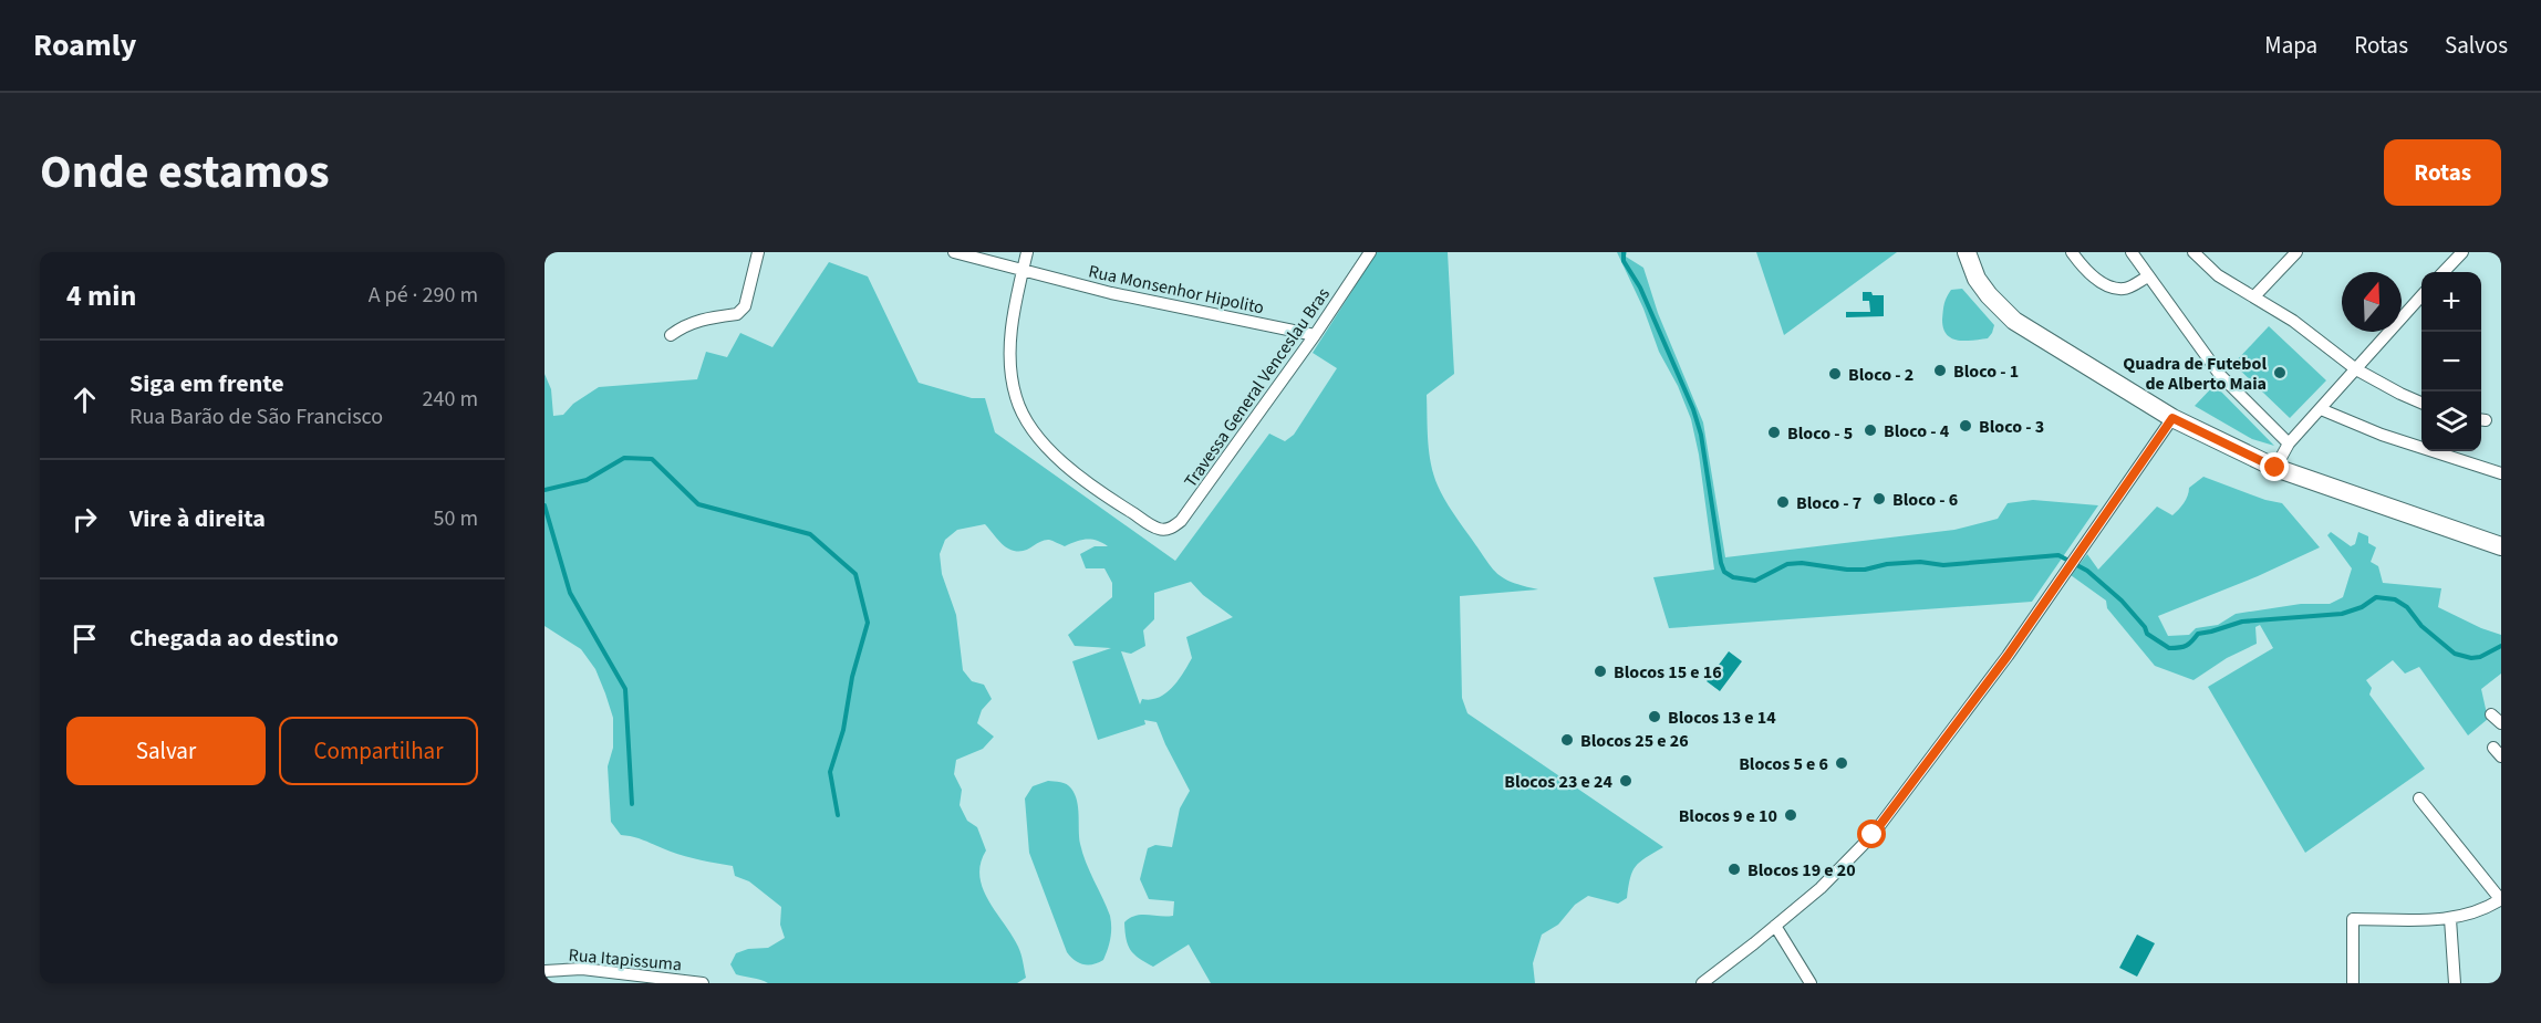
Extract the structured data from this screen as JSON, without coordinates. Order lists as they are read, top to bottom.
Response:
{
  "streets": {
    "street": ["Rua Monsenhor Hipolito", "Travessa General Venceslau Bras", "Rua Itapissuma"]
  },
  "crossings": [
    ["Rua Monsenhor Hipolito", "Travessa General Venceslau Bras"]
  ],
  "places": [
    "Bloco - 1",
    "Quadra de Futebol de Alberto Maia",
    "Bloco - 2",
    "Bloco - 3",
    "Bloco - 4",
    "Bloco - 5",
    "Bloco - 6",
    "Bloco - 7",
    "Blocos 15 e 16",
    "Blocos 13 e 14",
    "Blocos 25 e 26",
    "Blocos 5 e 6",
    "Blocos 23 e 24",
    "Blocos 9 e 10",
    "Blocos 19 e 20"
  ],
  "north": "top",
  "page": {
    "header": "Roamly",
    "nav": ["Mapa", "Rotas", "Salvos"],
    "title": "Onde estamos",
    "buttons": [
      "Rotas",
      ["Salvar", "Compartilhar"]
    ],
    "heading": ["4 min", "A pé · 290 m"],
    "map_buttons": ["+", "−"],
    "list": [
      ["Siga em frente", "Rua Barão de São Francisco", "240 m"],
      ["Vire à direita", "50 m"],
      "Chegada ao destino"
    ]
  }
}
